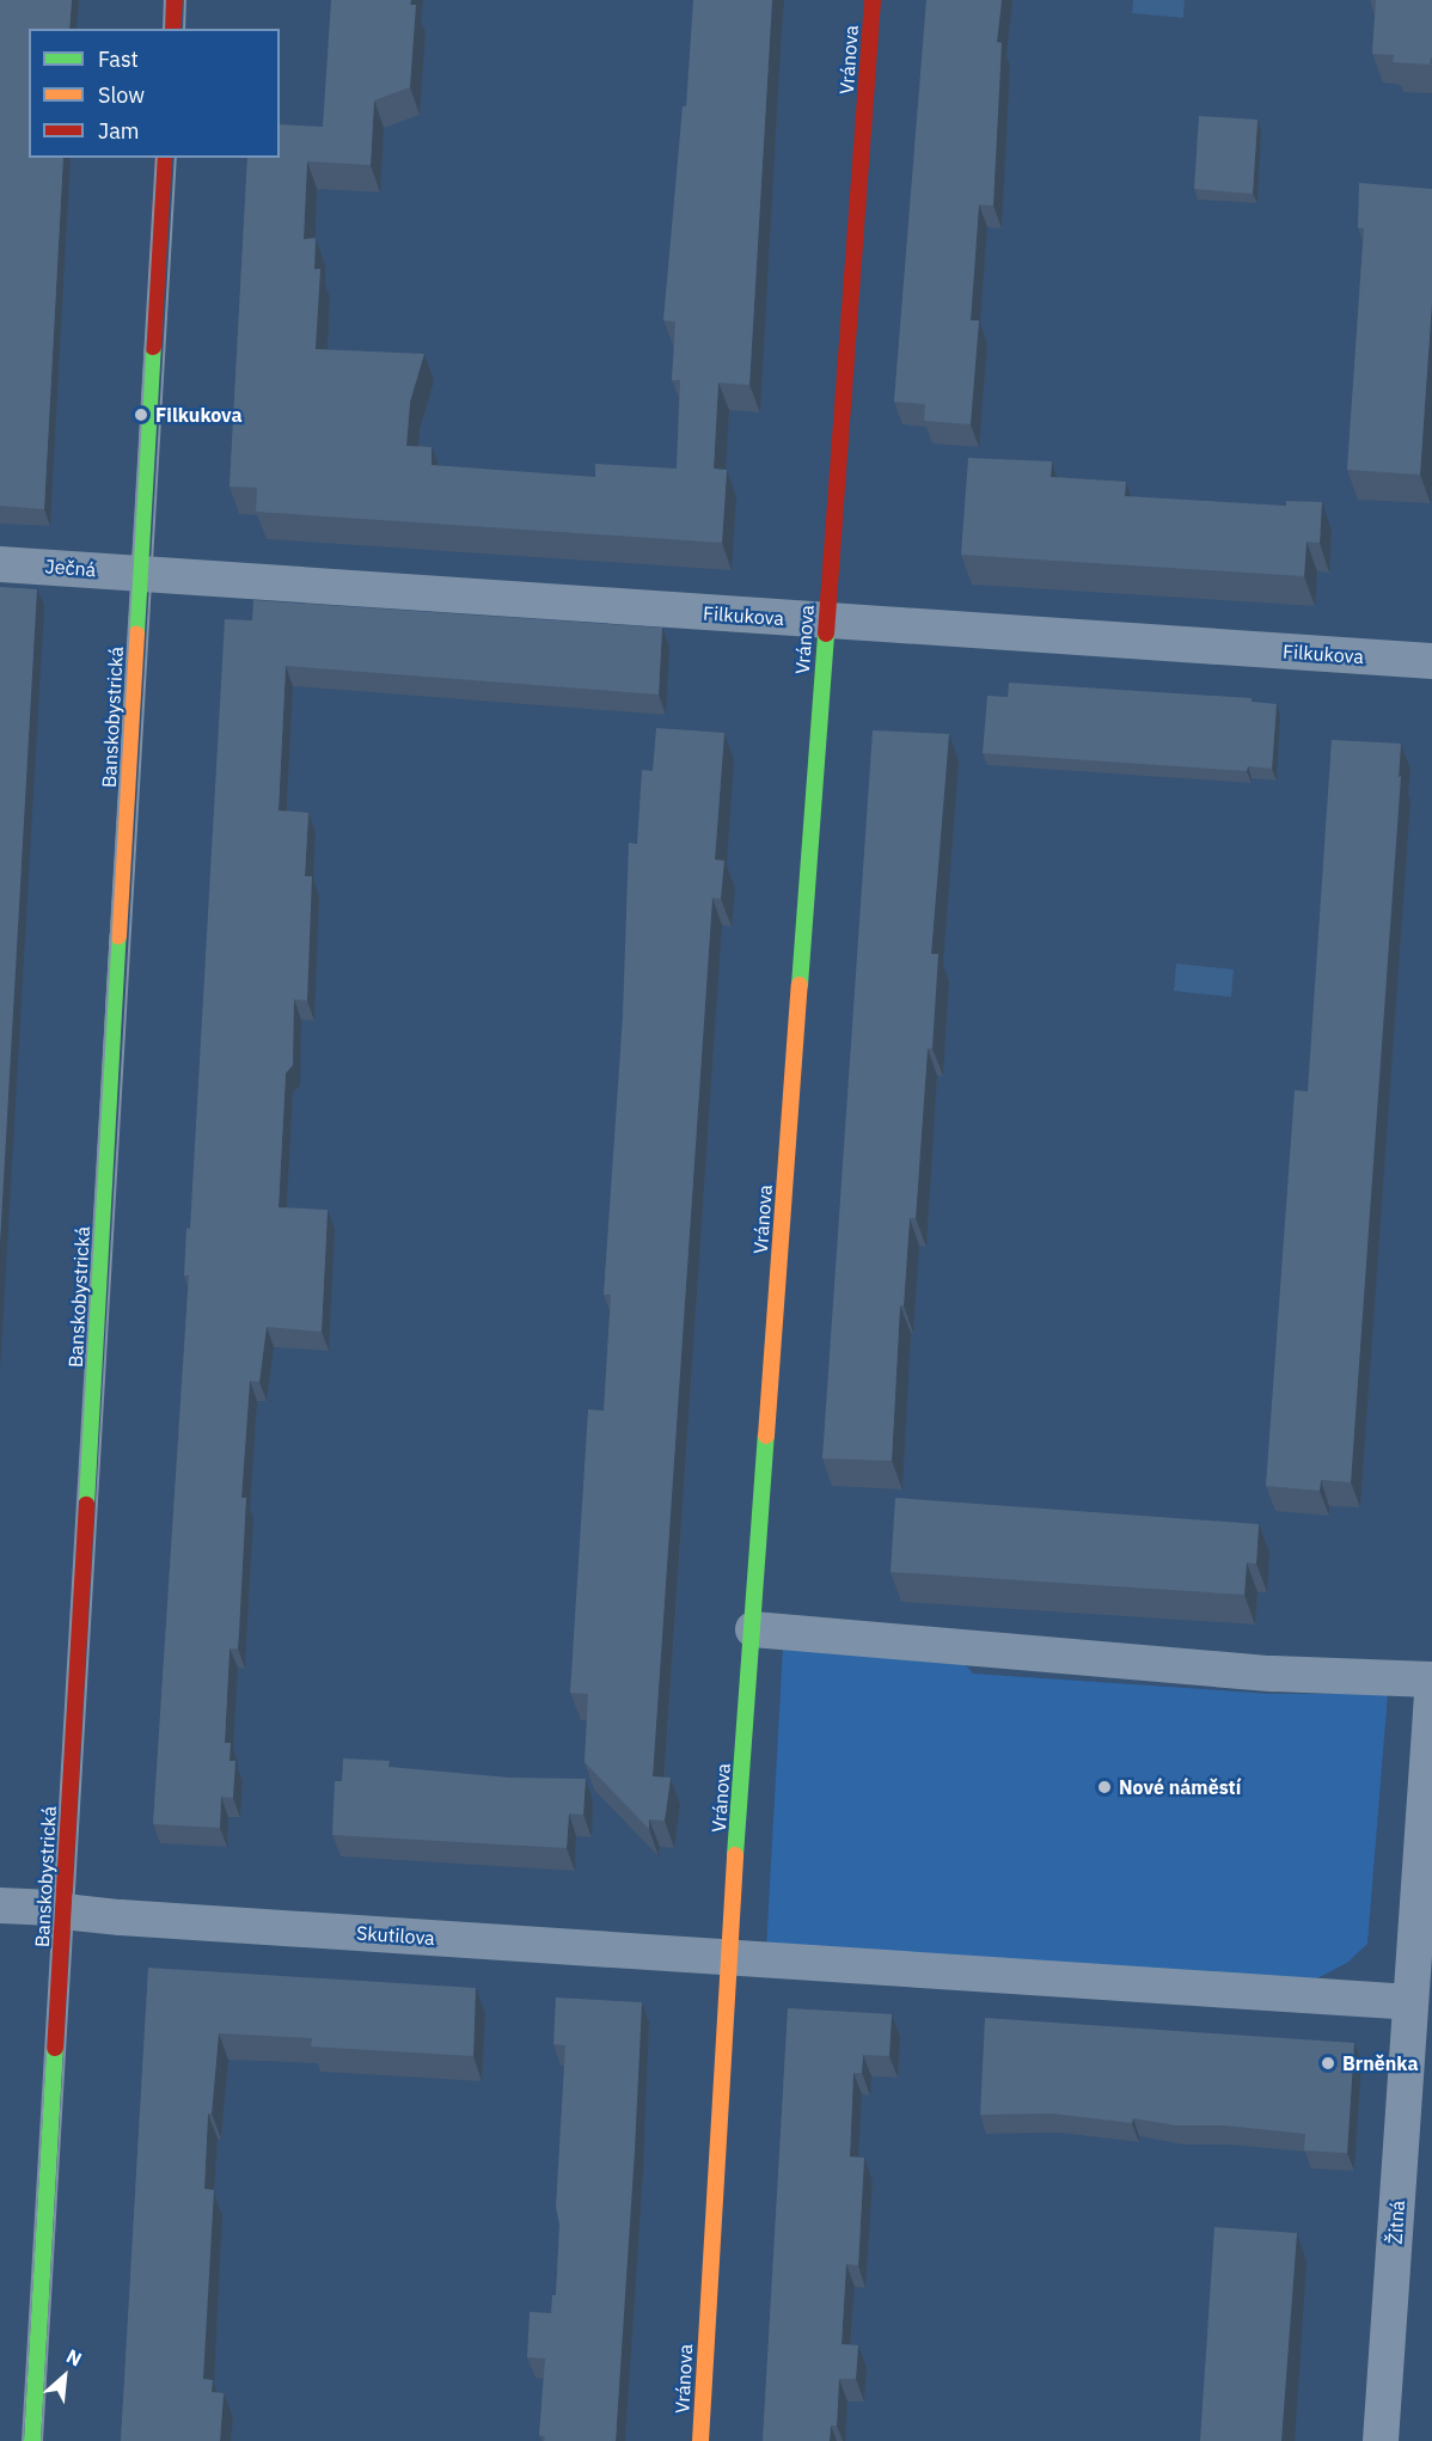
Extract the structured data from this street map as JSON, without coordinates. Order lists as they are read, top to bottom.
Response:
{
  "streets": {
    "street": [
      "Vránova",
      "Ječná",
      "Filkukova",
      "Banskobystrická",
      "Skutilova",
      "Žitná"
    ]
  },
  "crossings": [
    ["Vránova", "Filkukova"],
    ["Vránova", "Skutilova"],
    ["Ječná", "Filkukova"],
    ["Ječná", "Banskobystrická"],
    ["Filkukova", "Banskobystrická"],
    ["Banskobystrická", "Skutilova"]
  ],
  "places": ["Filkukova", "Nové náměstí", "Brněnka"],
  "legend": ["Fast", "Slow", "Jam"],
  "north": "top right"
}
